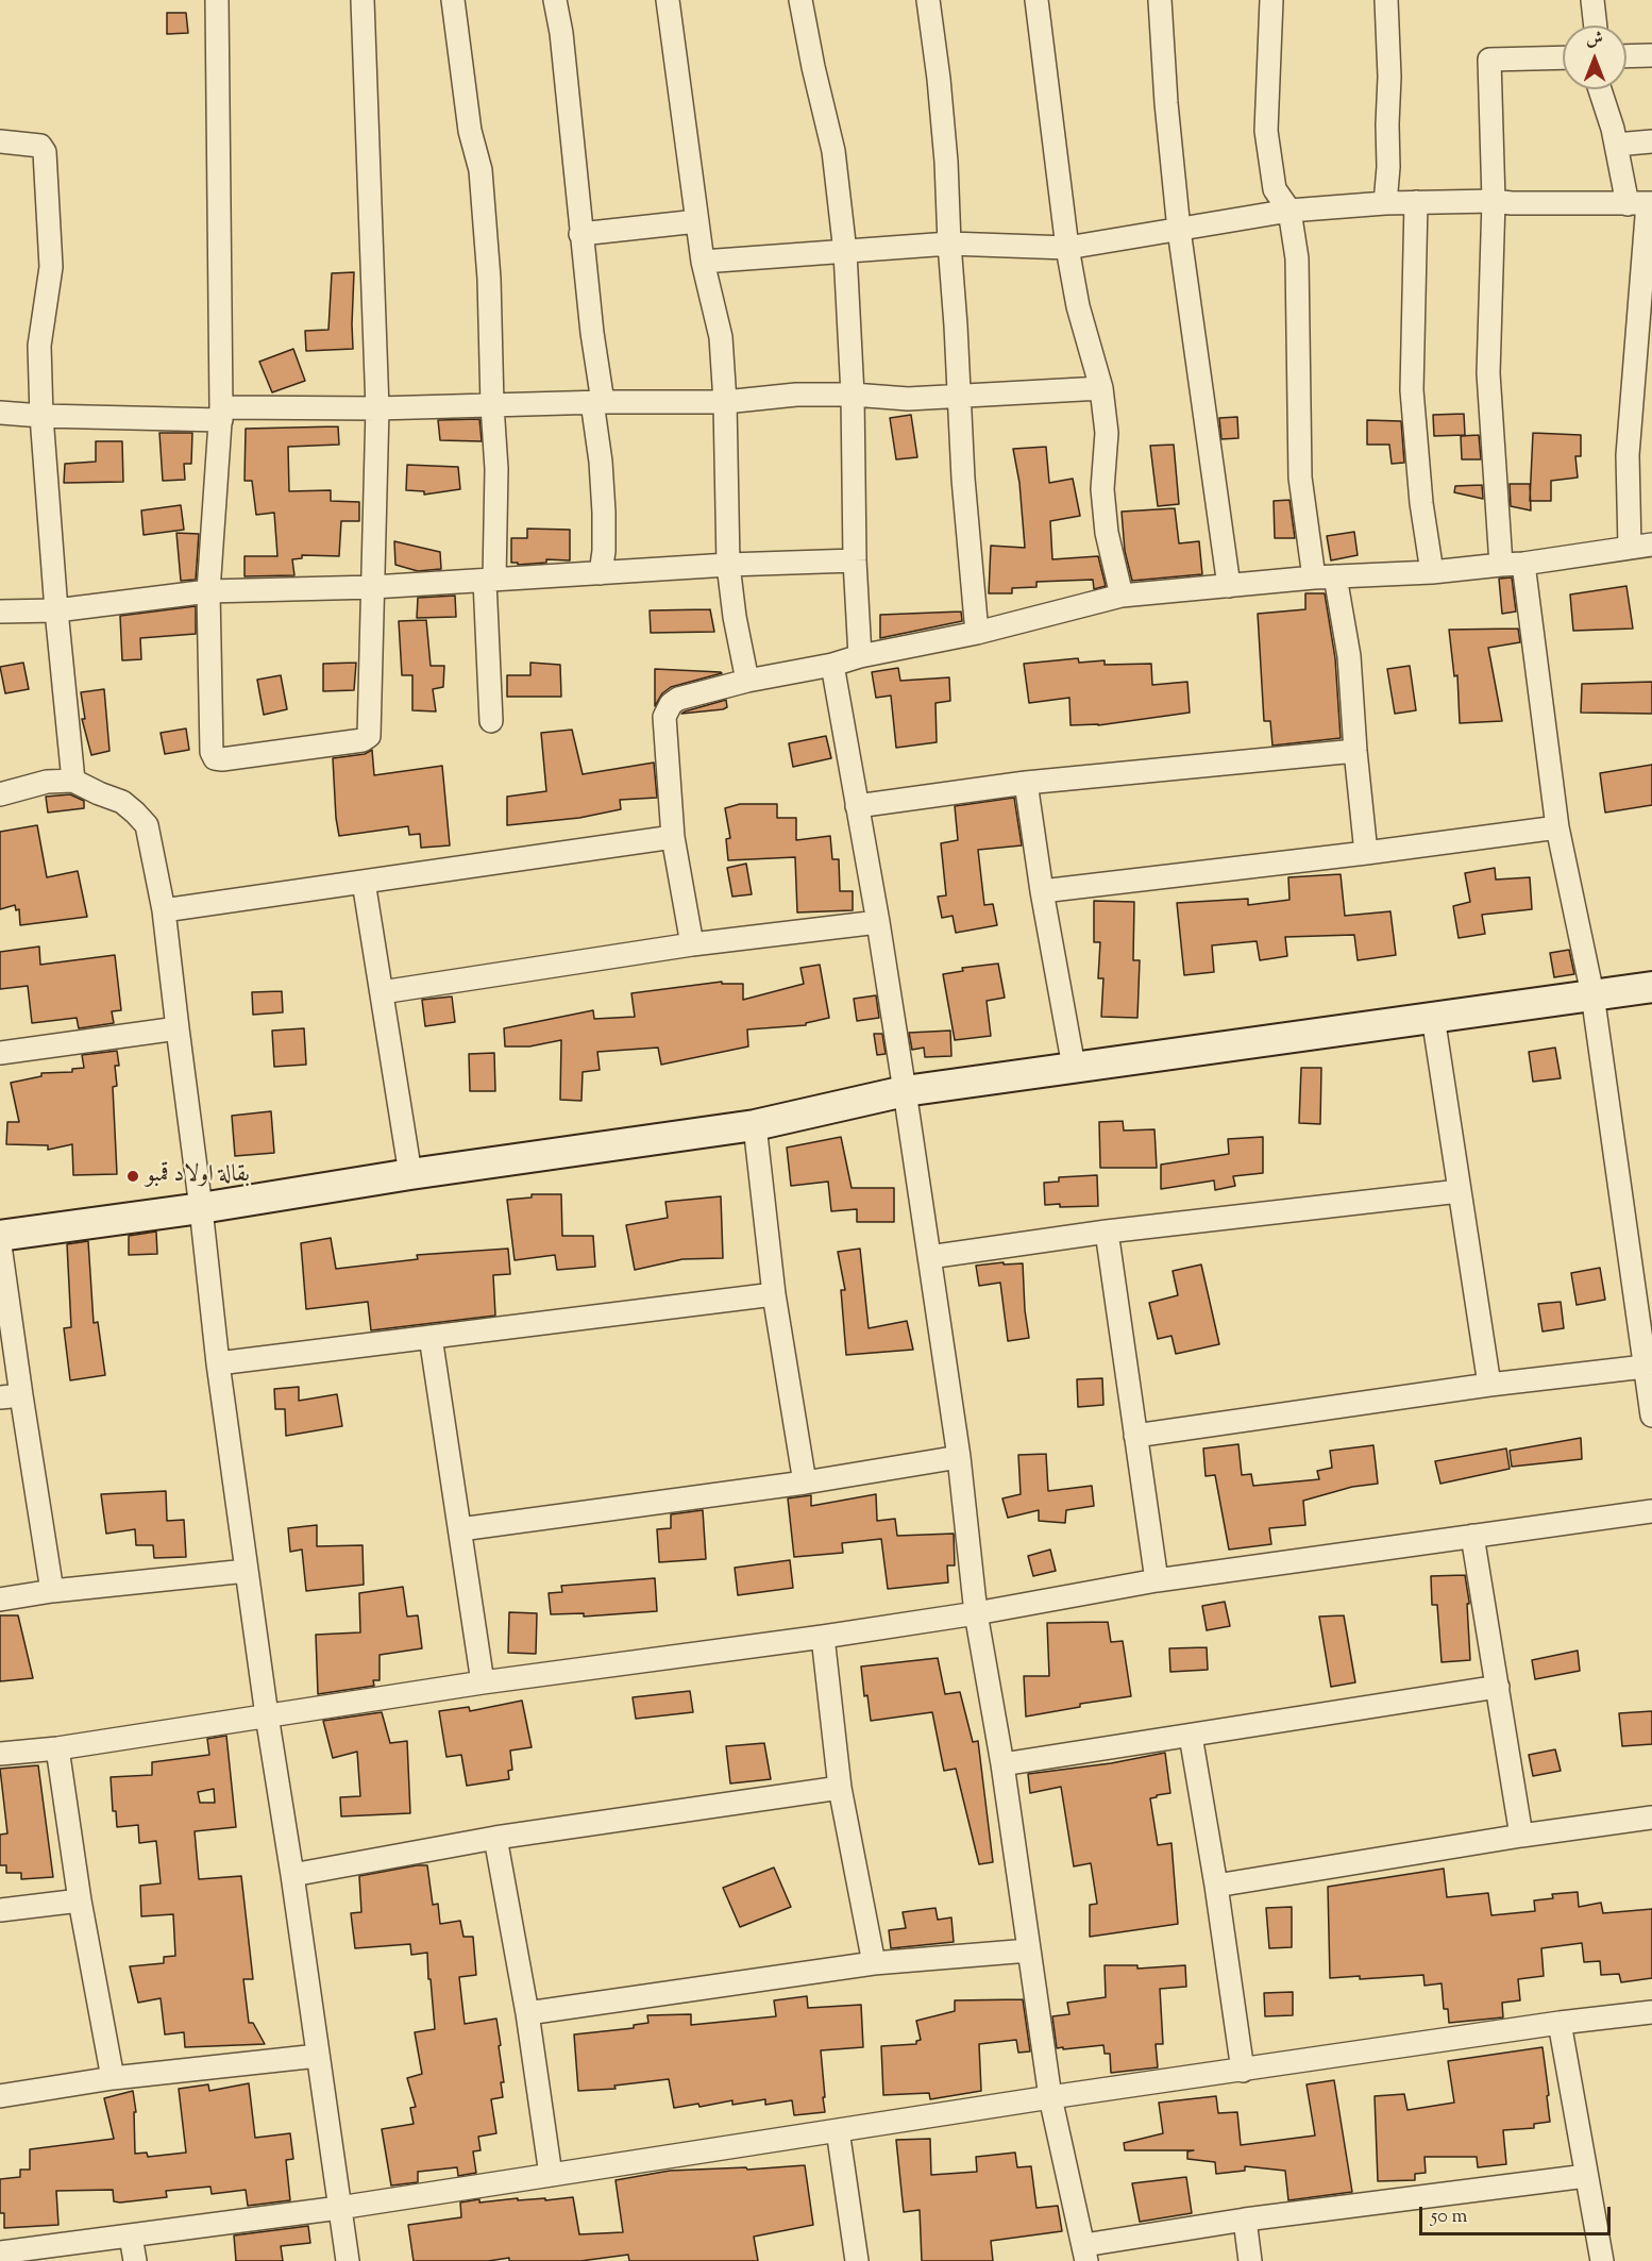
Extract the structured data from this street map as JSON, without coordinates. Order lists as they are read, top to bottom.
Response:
{
  "places": ["بقالة اولاد قمبو"],
  "scale_bar": "50 m",
  "north": "top"
}
